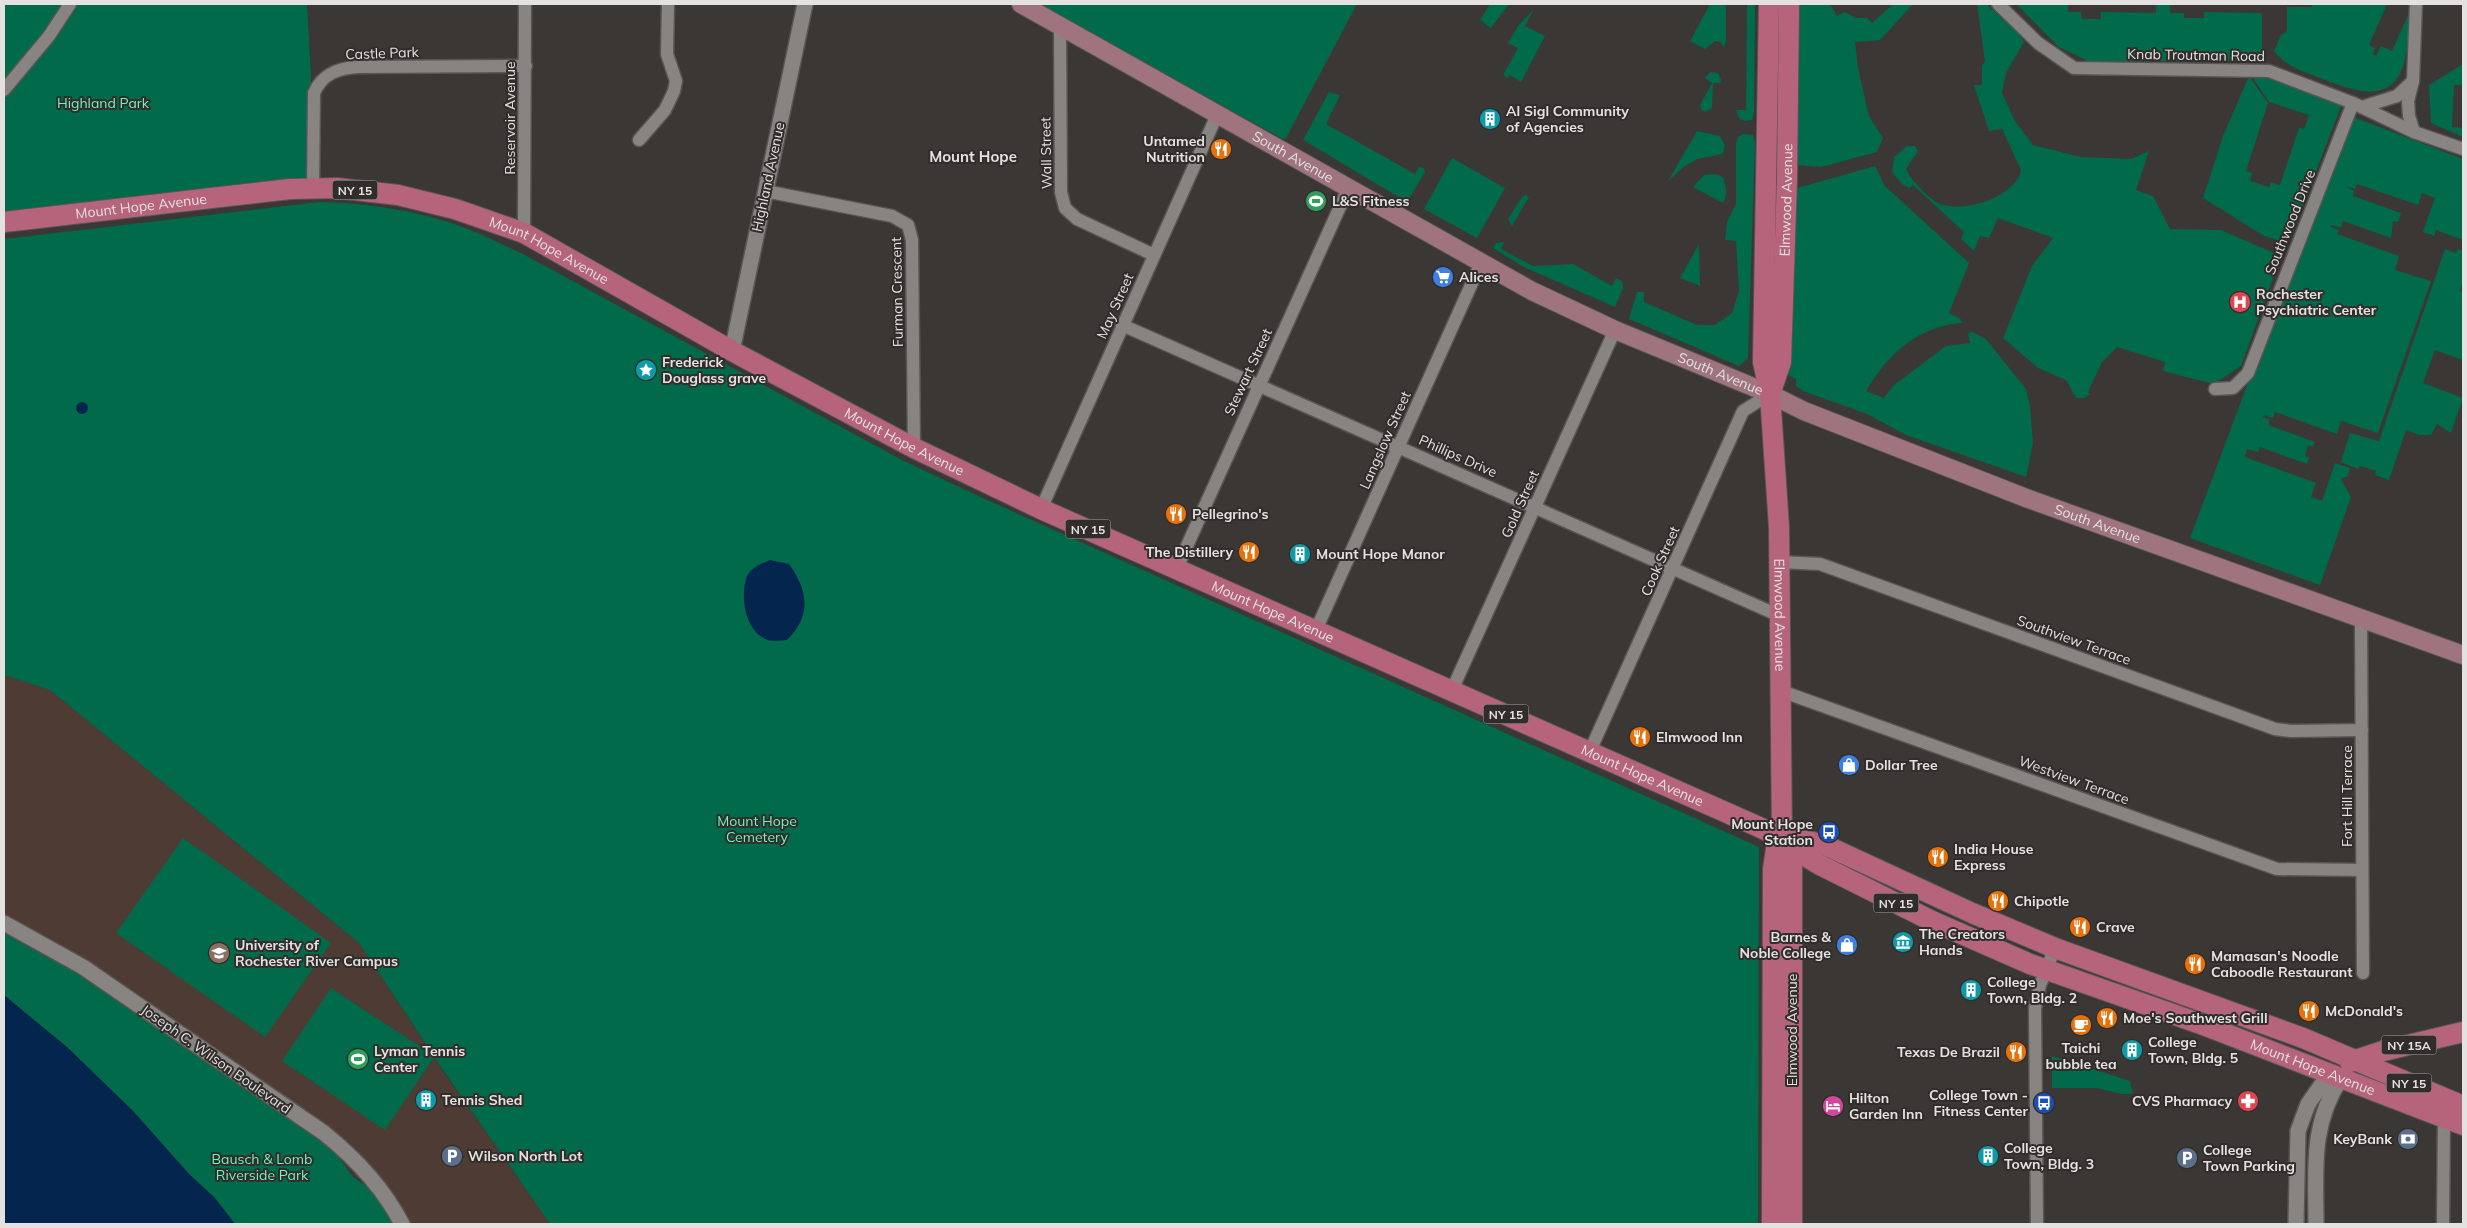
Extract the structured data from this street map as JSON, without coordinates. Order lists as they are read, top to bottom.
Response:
{
  "streets": {
    "main road": [
      "South Avenue",
      "NY 15",
      "Elmwood Avenue",
      "Mount Hope Avenue",
      "NY 15A"
    ],
    "street": [
      "Castle Park",
      "Knab Troutman Road",
      "Reservoir Avenue",
      "Wall Street",
      "Highland Avenue",
      "Southwood Drive",
      "Furman Crescent",
      "May Street",
      "Stewart Street",
      "Langslow Street",
      "Phillips Drive",
      "Gold Street",
      "Cook Street",
      "Southview Terrace",
      "Westview Terrace",
      "Fort Hill Terrace",
      "Joseph C. Wilson Boulevard"
    ]
  },
  "crossings": [
    ["Castle Park", "Reservoir Avenue"],
    ["Castle Park", "Mount Hope Avenue"],
    ["Knab Troutman Road", "Southwood Drive"],
    ["Reservoir Avenue", "Mount Hope Avenue"],
    ["Wall Street", "South Avenue"],
    ["Wall Street", "May Street"],
    ["South Avenue", "Elmwood Avenue"],
    ["South Avenue", "May Street"],
    ["South Avenue", "Stewart Street"],
    ["South Avenue", "Langslow Street"],
    ["South Avenue", "Gold Street"],
    ["South Avenue", "Cook Street"],
    ["South Avenue", "Fort Hill Terrace"],
    ["Highland Avenue", "Mount Hope Avenue"],
    ["Highland Avenue", "Furman Crescent"],
    ["Elmwood Avenue", "Mount Hope Avenue"],
    ["Elmwood Avenue", "Phillips Drive"],
    ["Elmwood Avenue", "Cook Street"],
    ["Elmwood Avenue", "Southview Terrace"],
    ["Elmwood Avenue", "Westview Terrace"],
    ["Mount Hope Avenue", "Furman Crescent"],
    ["Mount Hope Avenue", "May Street"],
    ["Mount Hope Avenue", "Stewart Street"],
    ["Mount Hope Avenue", "Langslow Street"],
    ["Mount Hope Avenue", "Gold Street"],
    ["Mount Hope Avenue", "Cook Street"],
    ["Mount Hope Avenue", "NY 15A"],
    ["May Street", "Phillips Drive"],
    ["Stewart Street", "Phillips Drive"],
    ["Langslow Street", "Phillips Drive"],
    ["Phillips Drive", "Gold Street"],
    ["Phillips Drive", "Cook Street"],
    ["Southview Terrace", "Fort Hill Terrace"],
    ["Westview Terrace", "Fort Hill Terrace"]
  ],
  "districts": ["Mount Hope"],
  "parks": ["Highland Park", "Mount Hope Cemetery", "Bausch & Lomb Riverside Park"],
  "places": {
    "building": [
      "Al Sigl Community of Agencies",
      "Mount Hope Manor",
      "College Town, Bldg. 2",
      "College Town, Bldg. 5",
      "Tennis Shed",
      "College Town, Bldg. 3"
    ],
    "restaurant": [
      "Untamed Nutrition",
      "Pellegrino's",
      "The Distillery",
      "Elmwood Inn",
      "India House Express",
      "Chipotle",
      "Crave",
      "Mamasan's Noodle Caboodle Restaurant",
      "McDonald's",
      "Moe's Southwest Grill",
      "Texas De Brazil"
    ],
    "sports": ["L&S Fitness", "Lyman Tennis Center"],
    "supermarket": ["Alices"],
    "hospital": ["Rochester Psychiatric Center"],
    "place": ["Frederick Douglass grave"],
    "shop": ["Dollar Tree", "Barnes & Noble College"],
    "bus stop": ["Mount Hope Station", "College Town - Fitness Center"],
    "museum": ["The Creators Hands"],
    "school or university": ["University of Rochester River Campus"],
    "cafe": ["Taichi bubble tea"],
    "pharmacy": ["CVS Pharmacy"],
    "hotel": ["Hilton Garden Inn"],
    "bank": ["KeyBank"],
    "parking": ["Wilson North Lot", "College Town Parking"]
  }
}
